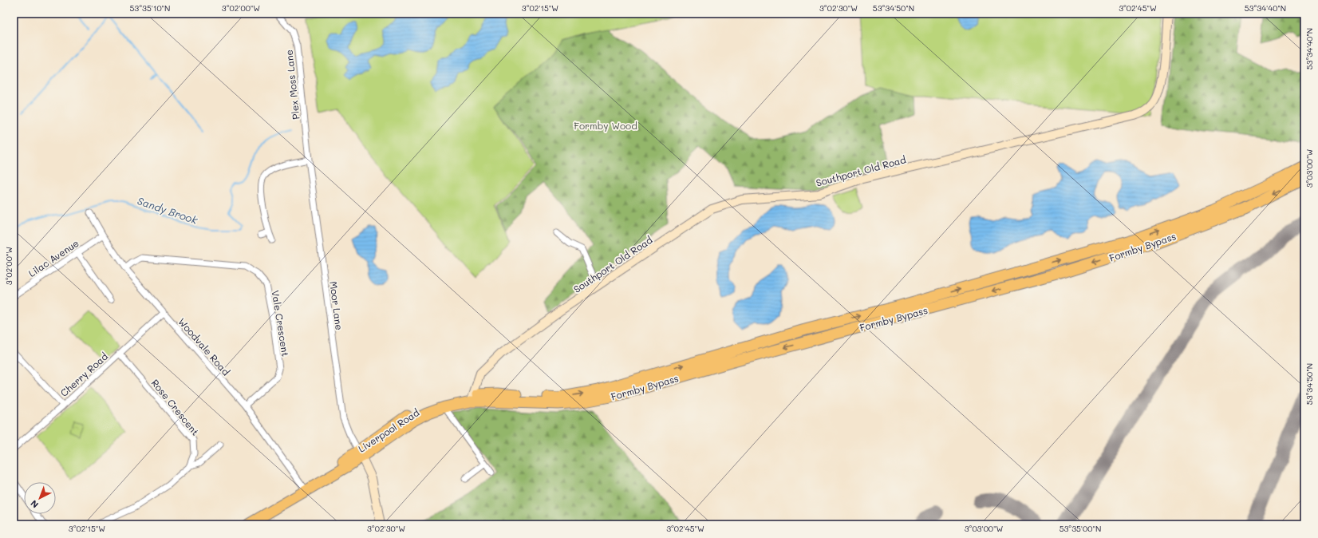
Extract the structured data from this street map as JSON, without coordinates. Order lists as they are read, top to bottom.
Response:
{
  "streets": {
    "highway": ["Formby Bypass", "Liverpool Road"],
    "street": [
      "Plex Moss Lane",
      "Southport Old Road",
      "Lilac Avenue",
      "Moor Lane",
      "Vale Crescent",
      "Woodvale Road",
      "Cherry Road",
      "Rose Crescent"
    ]
  },
  "crossings": [
    ["Plex Moss Lane", "Moor Lane"],
    ["Southport Old Road", "Formby Bypass"],
    ["Southport Old Road", "Liverpool Road"],
    ["Formby Bypass", "Liverpool Road"],
    ["Lilac Avenue", "Woodvale Road"],
    ["Moor Lane", "Liverpool Road"],
    ["Vale Crescent", "Woodvale Road"],
    ["Woodvale Road", "Cherry Road"],
    ["Woodvale Road", "Liverpool Road"],
    ["Cherry Road", "Rose Crescent"]
  ],
  "water": ["Sandy Brook"],
  "parks": ["Formby Wood"],
  "north": "bottom left",
  "coordinates": [
    "53°35'10\"N",
    "3°02'00\"W",
    "3°02'15\"W",
    "3°02'30\"W",
    "53°34'50\"N",
    "3°02'45\"W",
    "53°34'40\"N",
    "3°03'00\"W",
    "53°35'00\"N"
  ]
}
